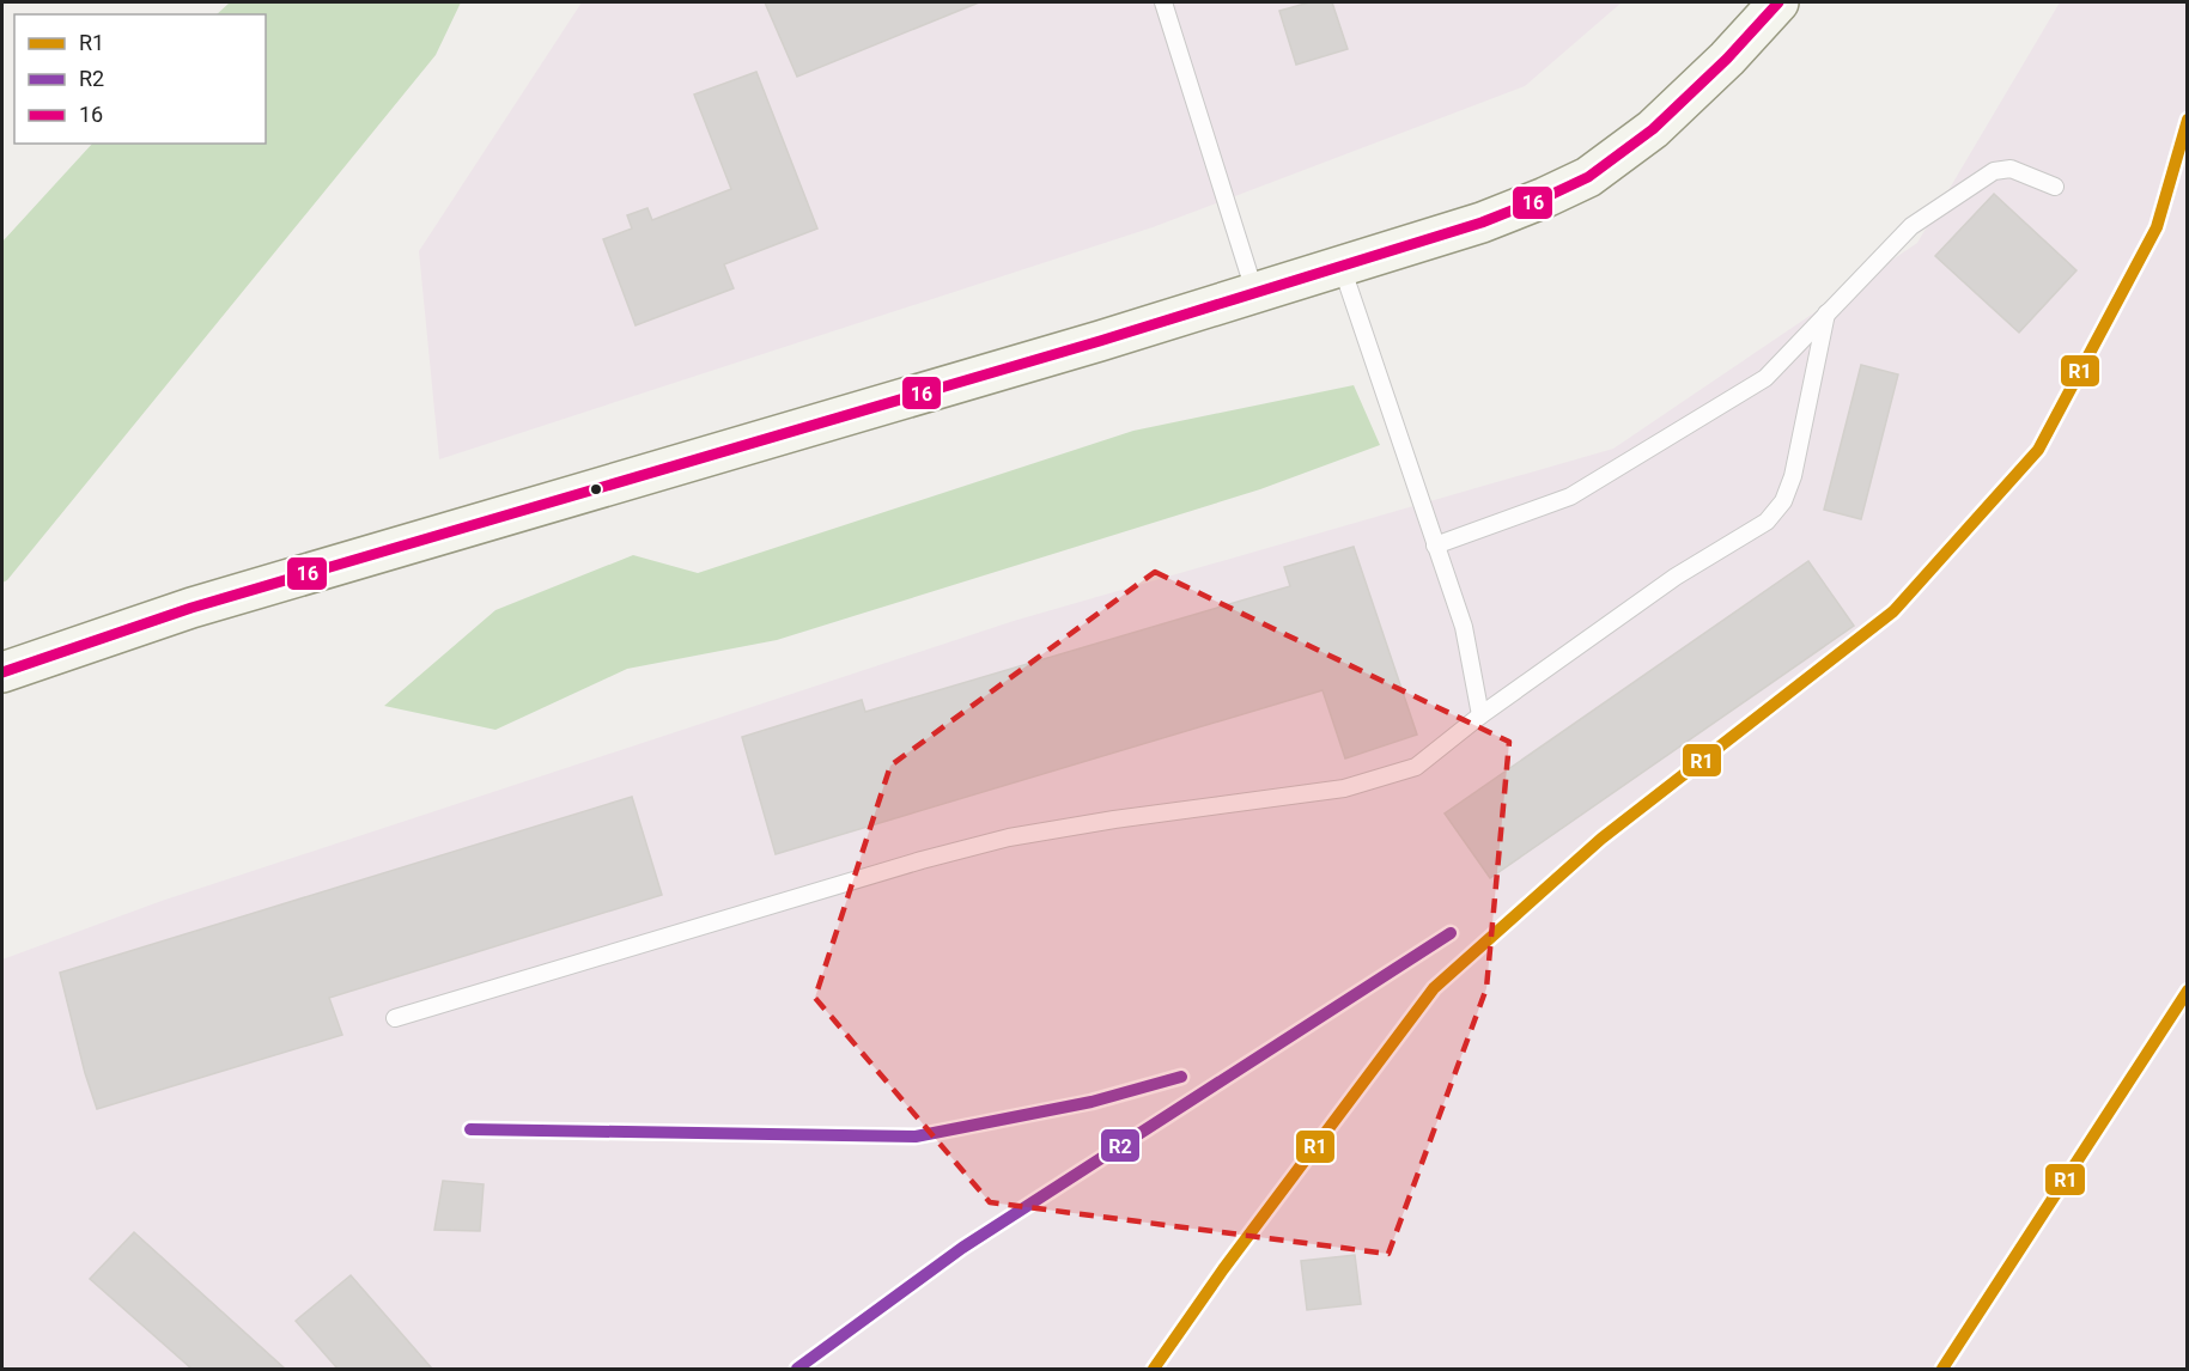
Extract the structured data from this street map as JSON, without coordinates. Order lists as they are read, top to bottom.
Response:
{
  "lines": ["transit line 16", "transit line R1", "transit line R2"],
  "legend": ["R1", "R2", "16"]
}
